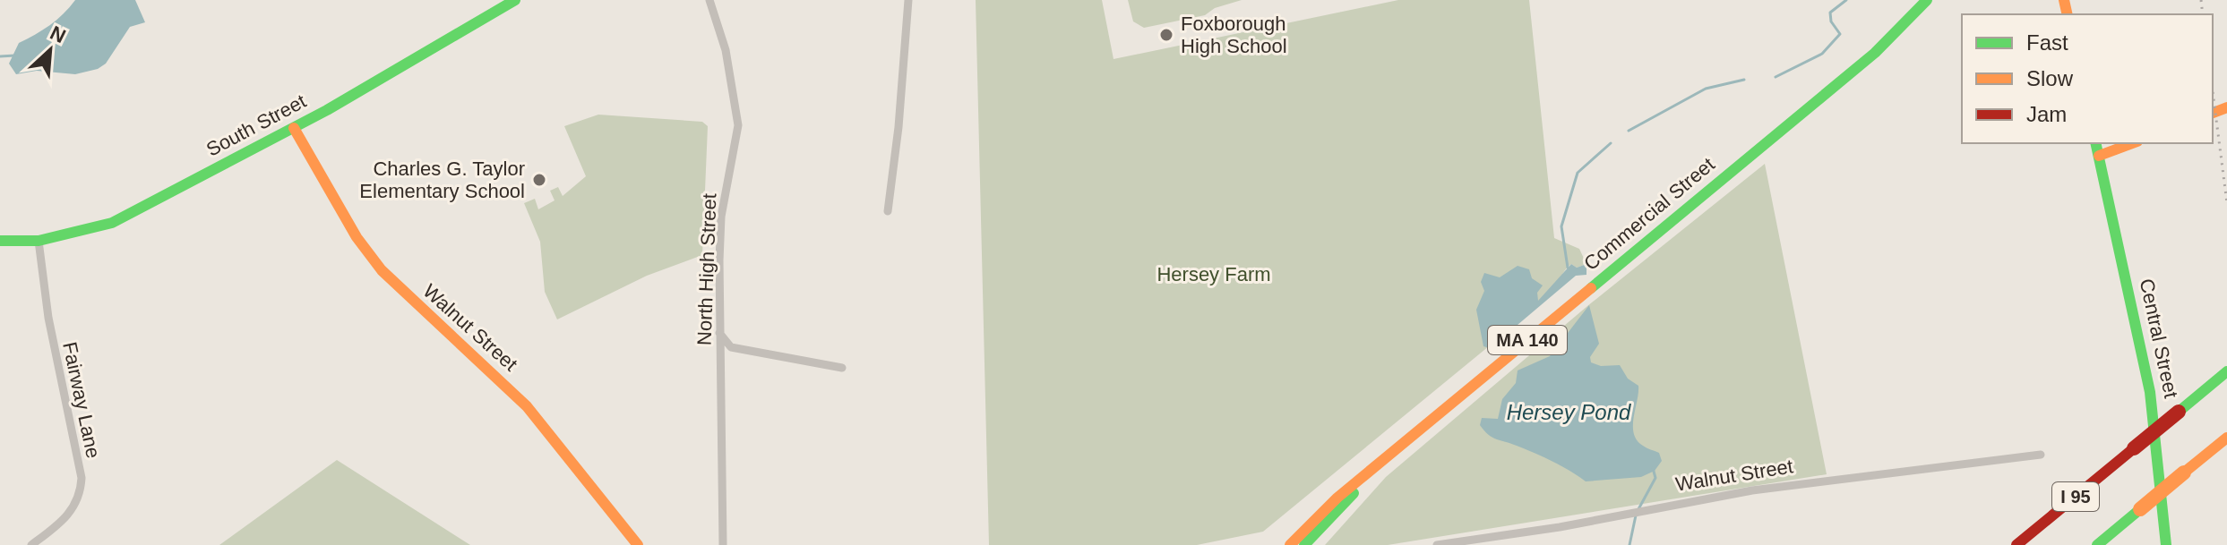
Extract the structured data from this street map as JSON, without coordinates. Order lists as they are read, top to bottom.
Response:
{
  "streets": {
    "main road": [
      "South Street",
      "Commercial Street",
      "Walnut Street",
      "Central Street",
      "MA 140",
      "I 95"
    ],
    "street": ["North High Street", "Fairway Lane"]
  },
  "crossings": [
    ["South Street", "Walnut Street"],
    ["South Street", "Fairway Lane"]
  ],
  "water": ["Hersey Pond"],
  "parks": ["Hersey Farm"],
  "places": ["Foxborough High School", "Charles G. Taylor Elementary School"],
  "legend": ["Fast", "Slow", "Jam"],
  "north": "top right"
}
